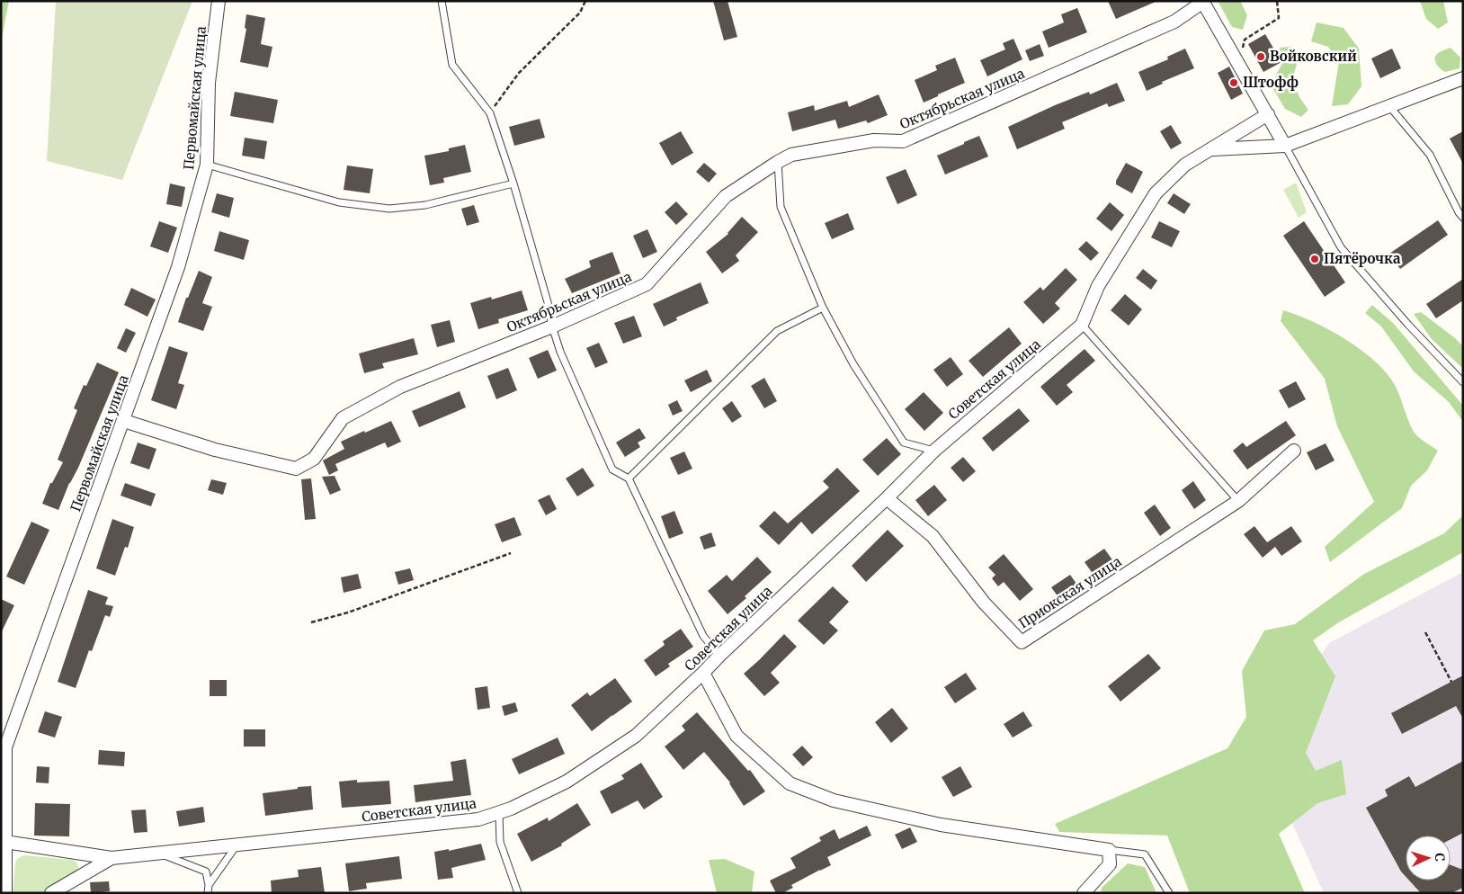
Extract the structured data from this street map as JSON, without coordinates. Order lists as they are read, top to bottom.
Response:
{
  "streets": {
    "street": [
      "Первомайская улица",
      "Октябрьская улица",
      "Советская улица",
      "Приокская улица"
    ]
  },
  "crossings": [
    ["Первомайская улица", "Октябрьская улица"],
    ["Первомайская улица", "Советская улица"],
    ["Советская улица", "Приокская улица"]
  ],
  "places": ["Войковский", "Штофф", "Пятёрочка"],
  "north": "right"
}
